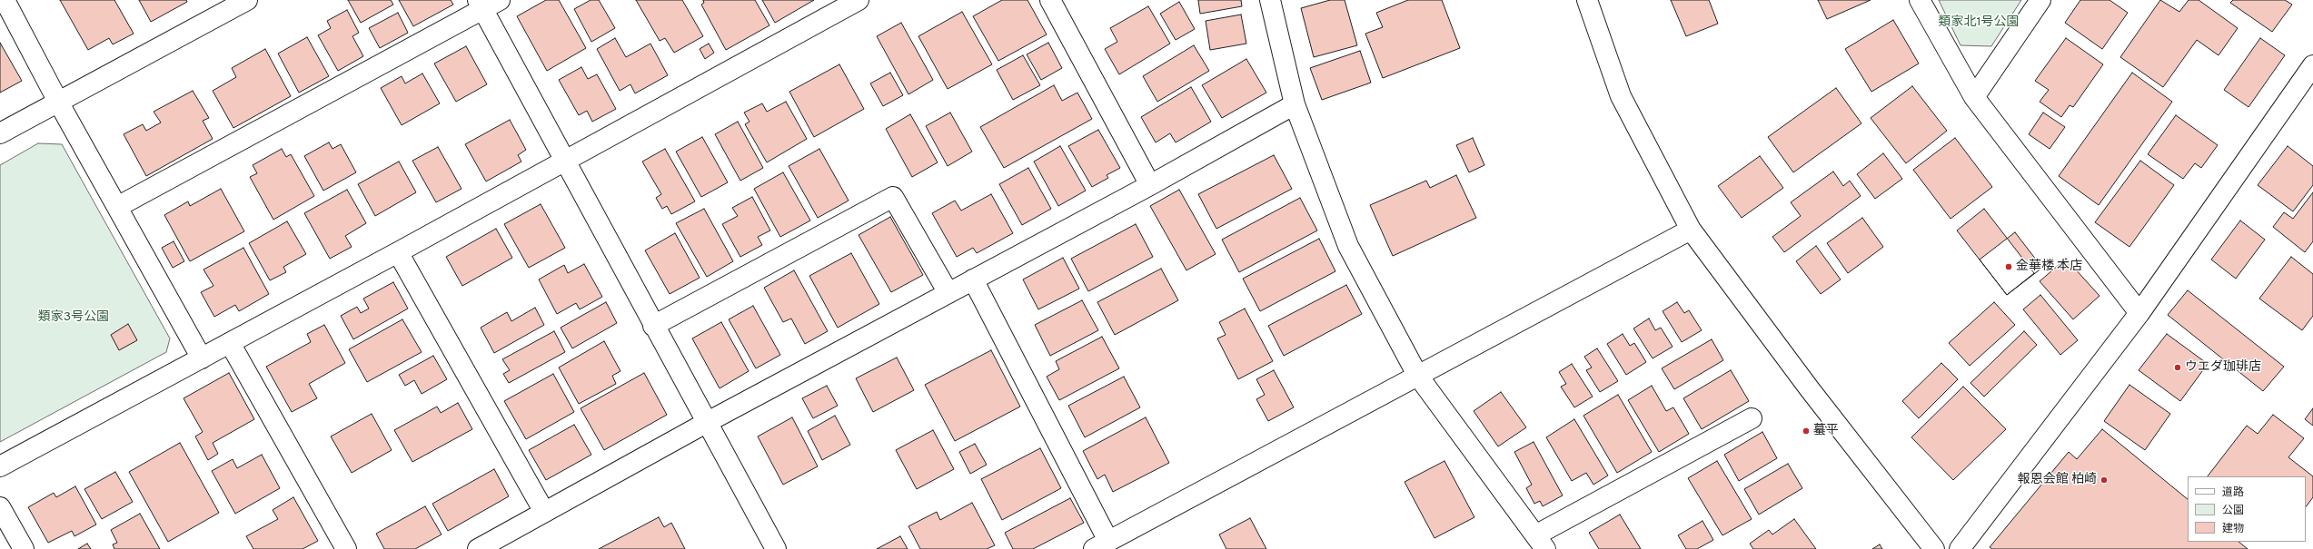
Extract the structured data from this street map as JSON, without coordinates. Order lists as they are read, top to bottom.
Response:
{
  "parks": ["類家北1号公園", "類家3号公園"],
  "places": [
    "金華楼 本店",
    "ウエダ珈琲店",
    "蟇平",
    "報恩会館 柏崎"
  ],
  "legend": ["道路", "公園", "建物"]
}
